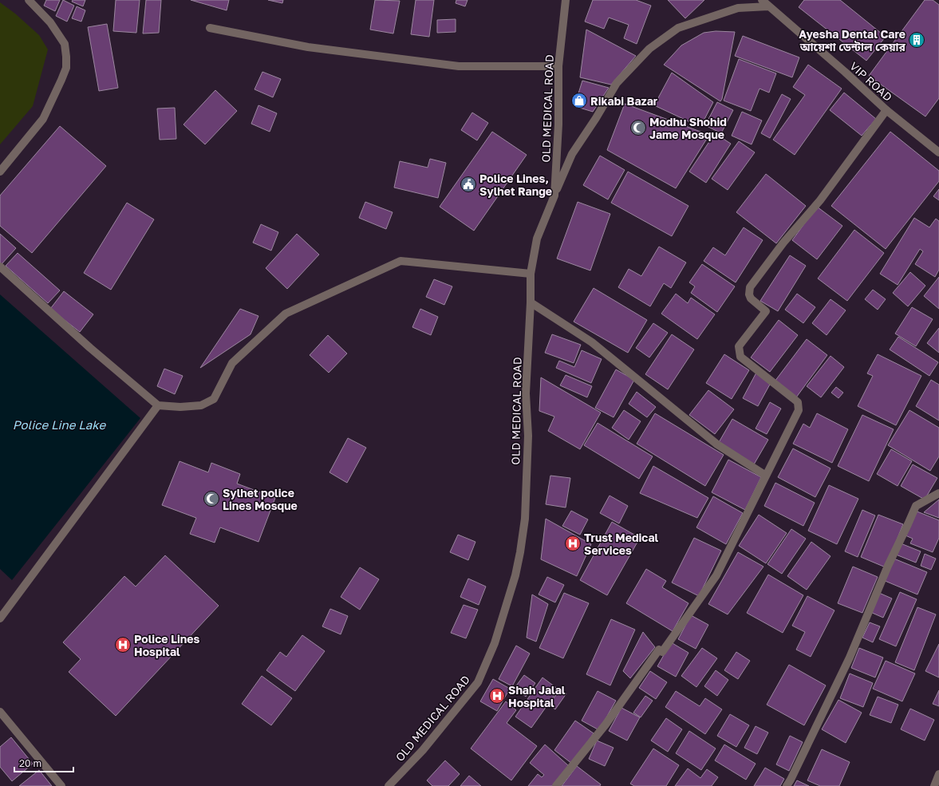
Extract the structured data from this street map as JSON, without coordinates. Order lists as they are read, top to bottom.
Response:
{
  "streets": {
    "street": ["VIP ROAD", "OLD MEDICAL ROAD"]
  },
  "water": ["Police Line Lake"],
  "places": {
    "building": ["Ayesha Dental Care আয়েশা ডেন্টাল কেয়ার"],
    "shop": ["Rikabi Bazar"],
    "mosque": ["Modhu Shohid Jame Mosque", "Sylhet police Lines Mosque"],
    "public building": ["Police Lines, Sylhet Range"],
    "hospital": ["Trust Medical Services", "Police Lines Hospital", "Shah Jalal Hospital"]
  },
  "scale_bar": "20 m"
}
